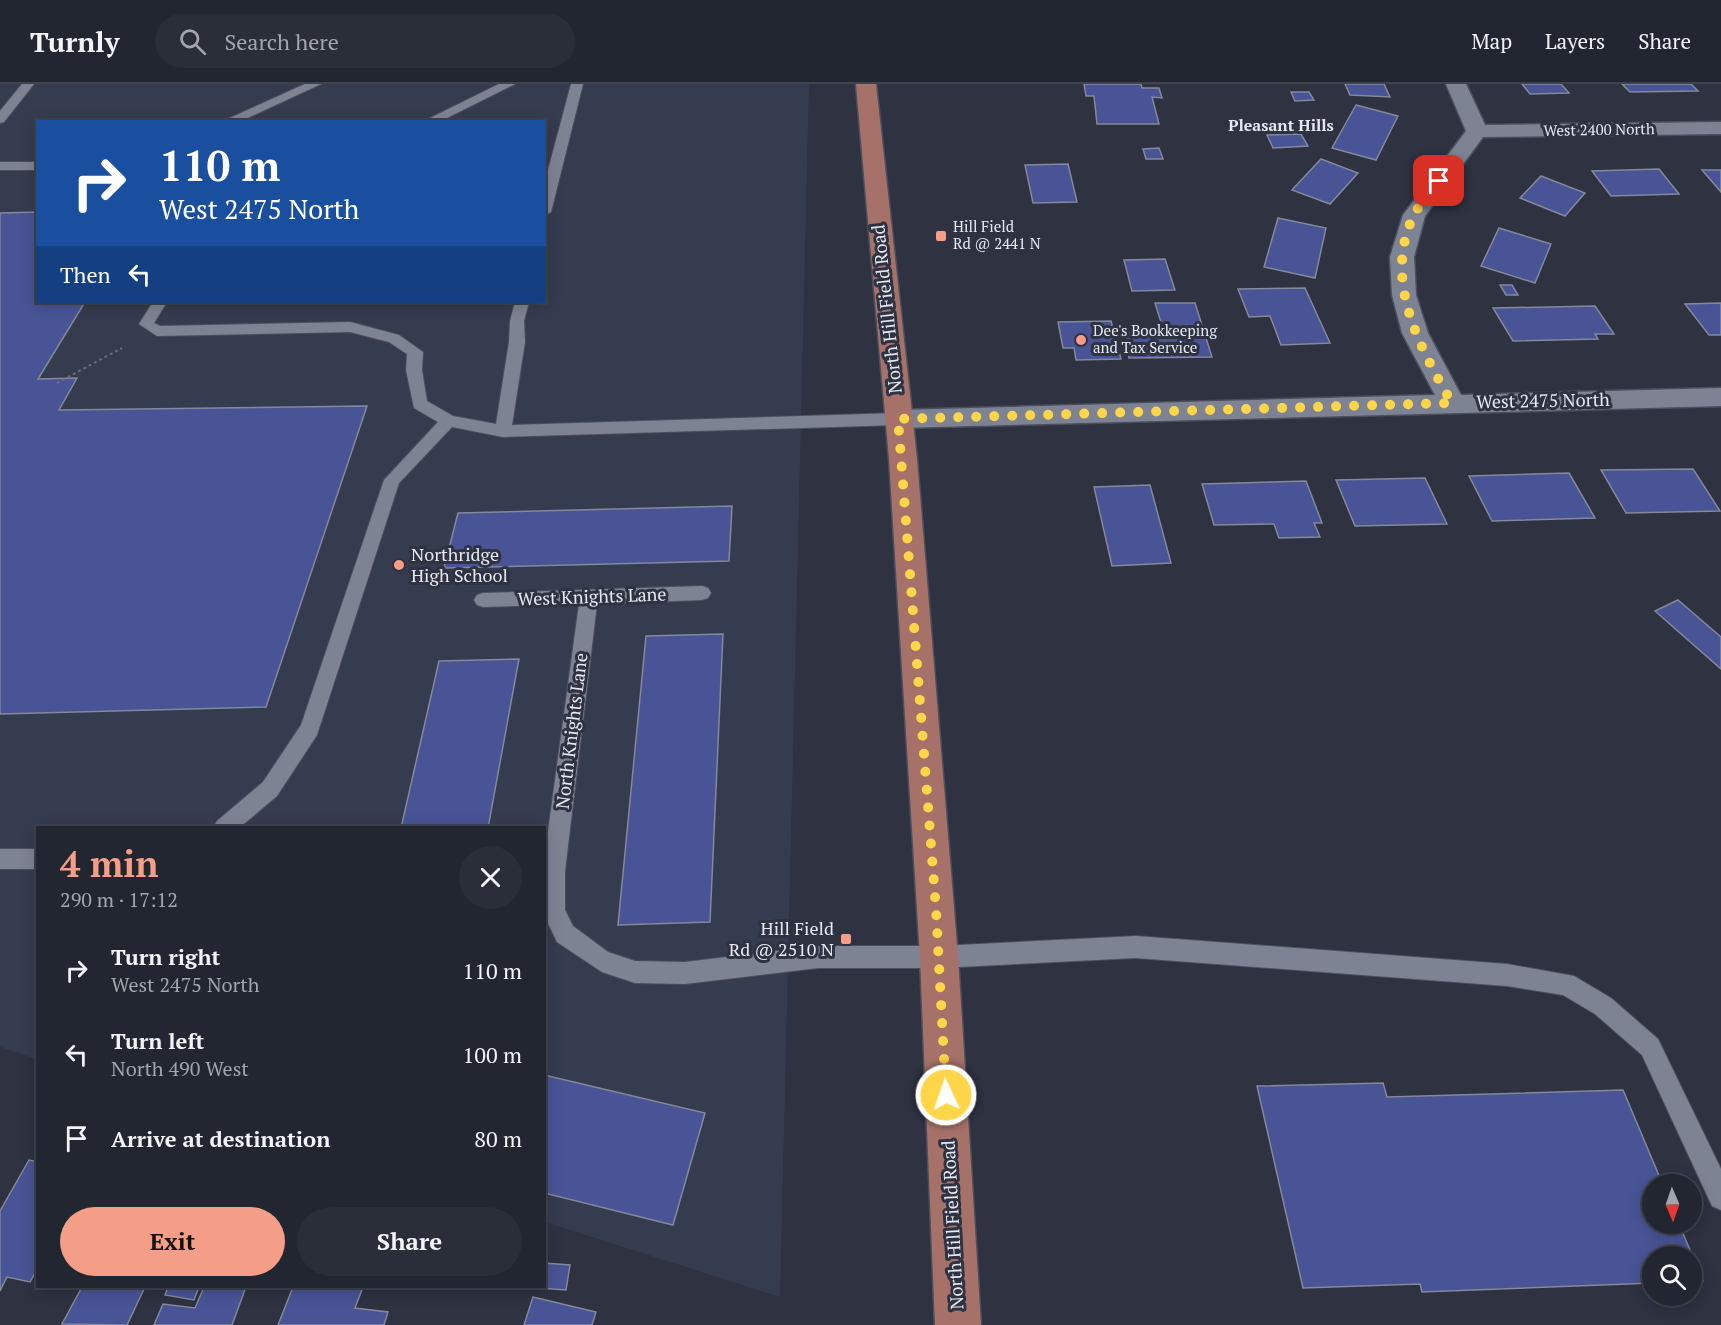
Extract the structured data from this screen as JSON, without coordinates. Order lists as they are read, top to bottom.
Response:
{
  "streets": {
    "main road": ["North Hill Field Road"],
    "street": ["West 2400 North", "West 2475 North"],
    "lane": ["West Knights Lane", "North Knights Lane"]
  },
  "crossings": [
    ["North Hill Field Road", "West 2475 North"],
    ["North Hill Field Road", "North Knights Lane"],
    ["West Knights Lane", "North Knights Lane"]
  ],
  "districts": ["Pleasant Hills"],
  "places": {
    "transit": ["Hill Field Rd @ 2441 N", "Hill Field Rd @ 2510 N"],
    "other": ["Dee's Bookkeeping and Tax Service", "Northridge High School"]
  },
  "north": "bottom",
  "page": {
    "header": "Turnly",
    "search": "Search here",
    "nav": ["Map", "Layers", "Share"],
    "turn": ["110 m", "West 2475 North"],
    "then": "Then",
    "heading": ["4 min", "290 m · 17:12"],
    "list": [
      {
        "name": "Turn right",
        "note": "West 2475 North",
        "value": "110 m"
      },
      {
        "name": "Turn left",
        "note": "North 490 West",
        "value": "100 m"
      },
      {
        "name": "Arrive at destination",
        "value": "80 m"
      }
    ],
    "buttons": ["Exit", "Share"]
  }
}
